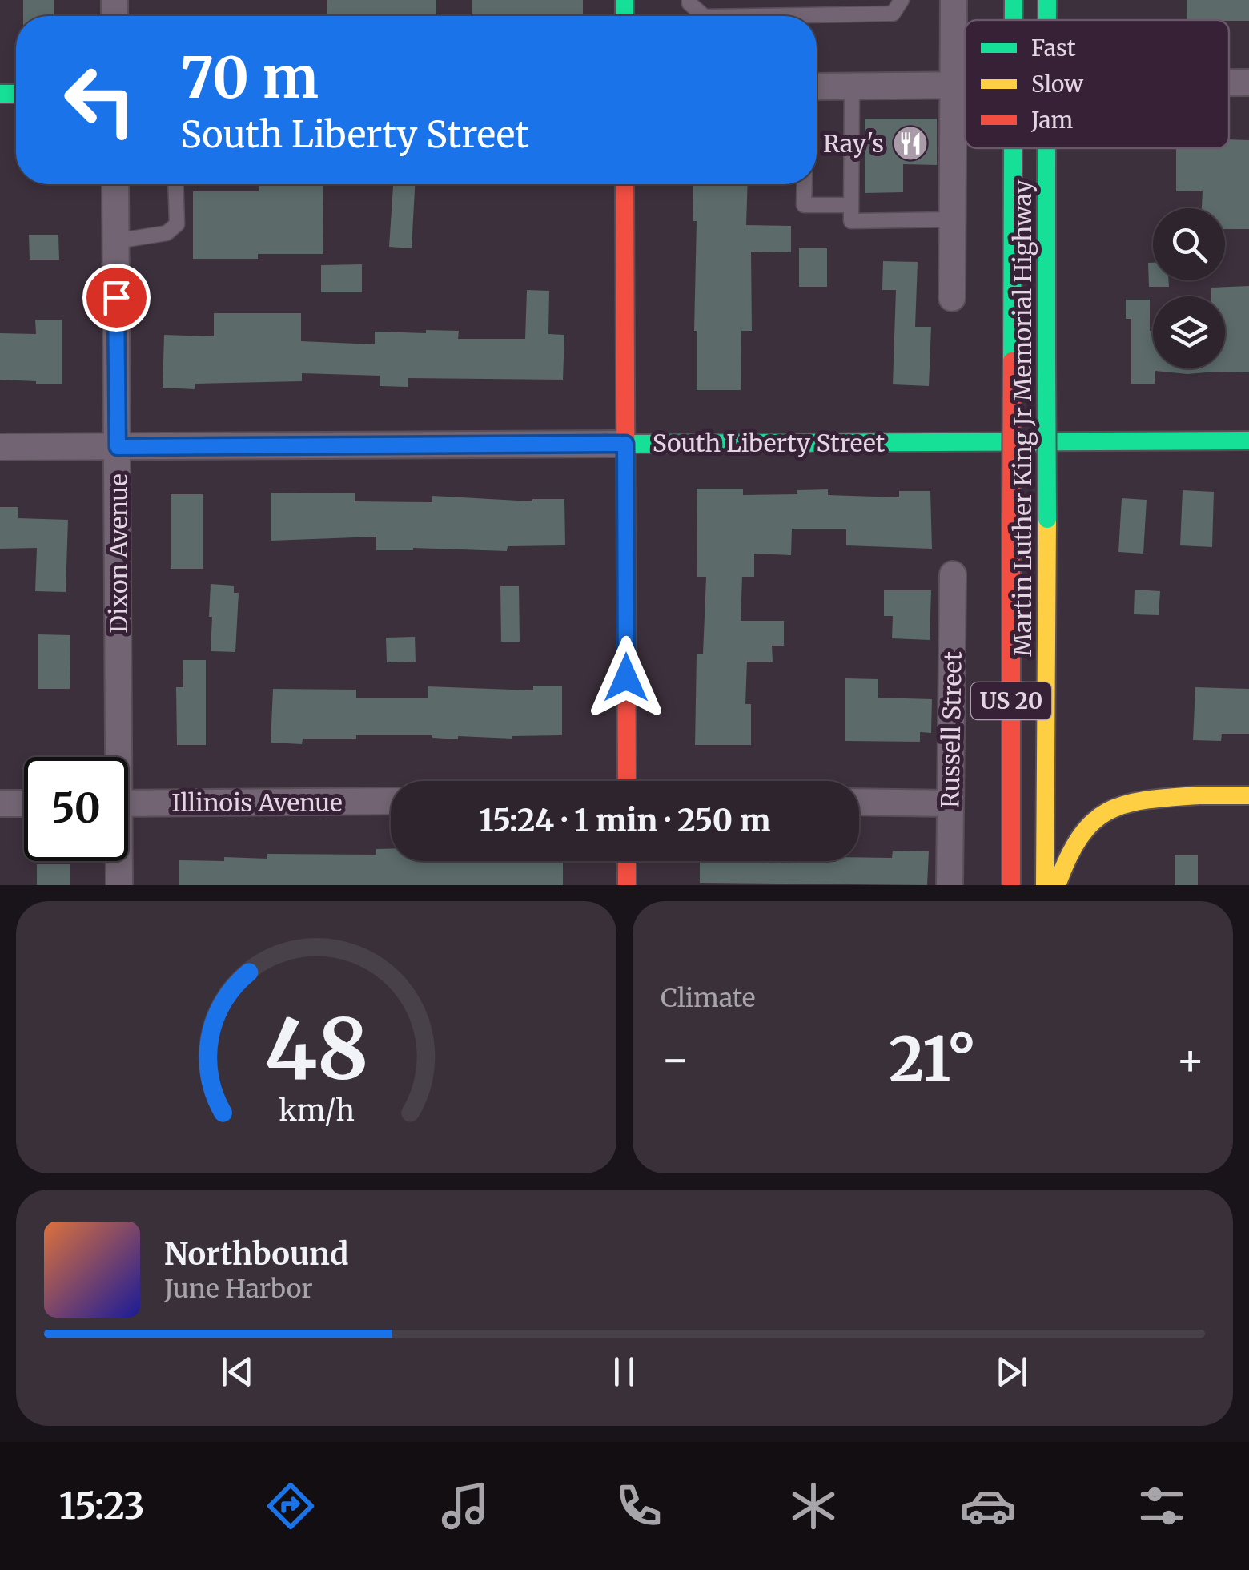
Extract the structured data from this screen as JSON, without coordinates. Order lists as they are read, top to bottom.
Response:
{
  "streets": {
    "main road": ["Martin Luther King Jr Memorial Highway", "South Liberty Street", "US 20"],
    "street": ["Dixon Avenue", "Russell Street", "Illinois Avenue"]
  },
  "crossings": [
    ["South Liberty Street", "Dixon Avenue"]
  ],
  "places": {
    "restaurant": ["Ray's"]
  },
  "legend": ["Fast", "Slow", "Jam"],
  "page": {
    "turn": ["70 m", "South Liberty Street"],
    "limit": "50",
    "trip": "15:24 · 1 min · 250 m",
    "tile": "Climate",
    "heat": ["−", "21°", "+"],
    "song": ["Northbound", "June Harbor"],
    "tabs": "15:23",
    "gauge": ["48", "km/h"]
  }
}
